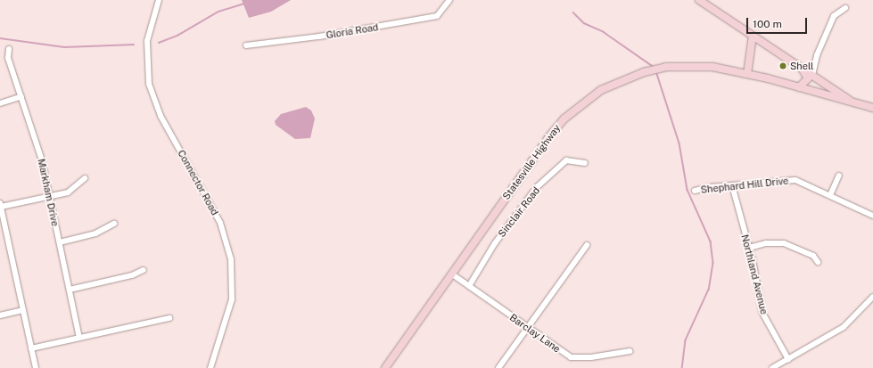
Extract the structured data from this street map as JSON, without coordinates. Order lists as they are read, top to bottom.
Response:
{
  "streets": {
    "main road": ["Statesville Highway"],
    "street": [
      "Gloria Road",
      "Connector Road",
      "Shephard Hill Drive",
      "Markham Drive",
      "Sinclair Road",
      "Northland Avenue",
      "Barclay Lane"
    ]
  },
  "crossings": [
    ["Statesville Highway", "Barclay Lane"],
    ["Shephard Hill Drive", "Northland Avenue"],
    ["Sinclair Road", "Barclay Lane"]
  ],
  "places": ["Shell"],
  "scale_bar": "100 m"
}
